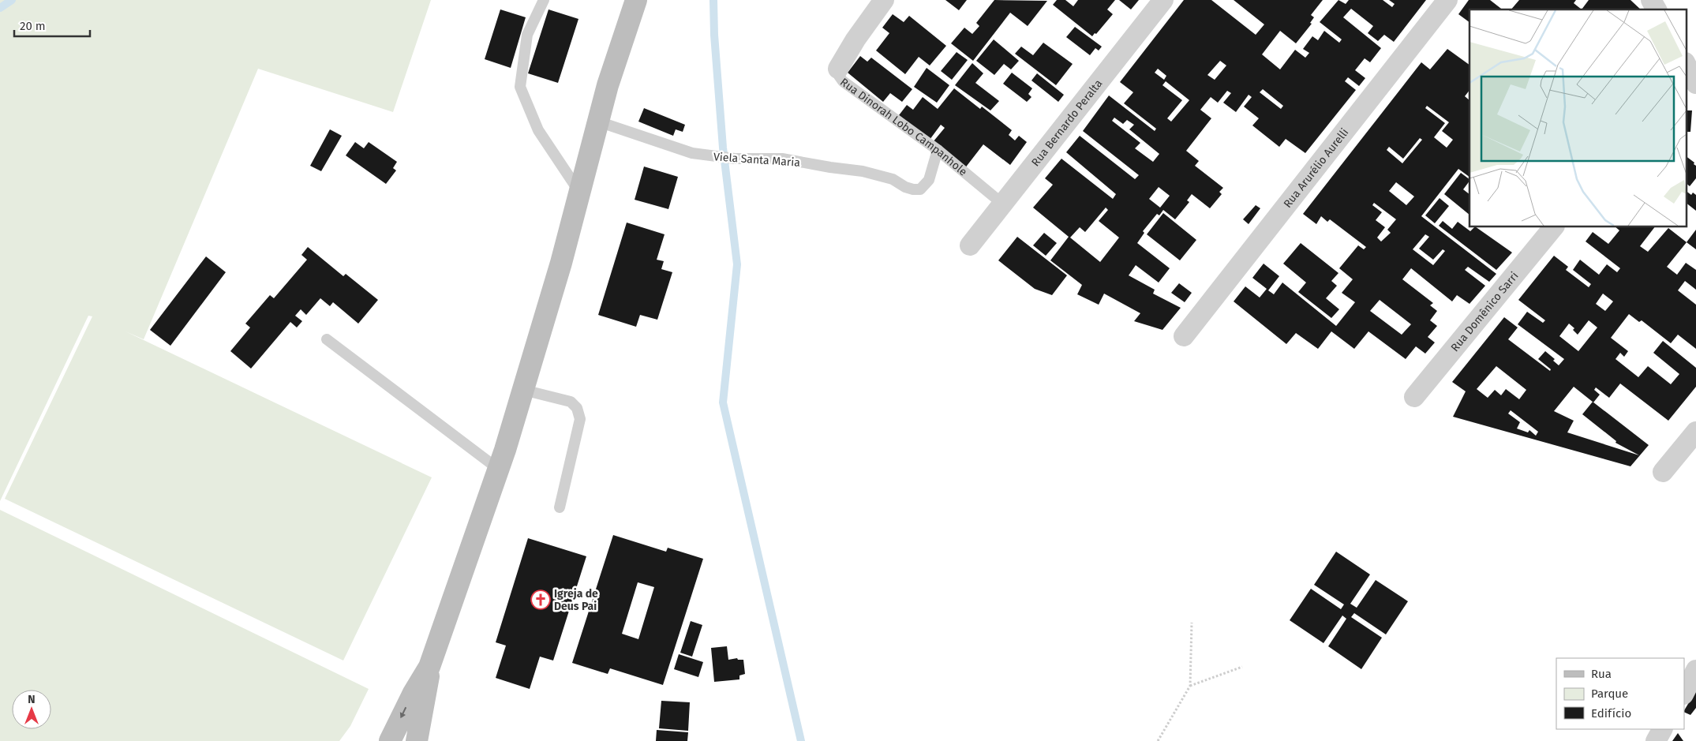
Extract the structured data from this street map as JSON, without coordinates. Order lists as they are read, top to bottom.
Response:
{
  "streets": {
    "street": [
      "Rua Bernardo Peralta",
      "Rua Dinorah Lobo Campanhole",
      "Rua Arurélio Aurelli",
      "Rua Domênico Sarri"
    ],
    "lane": ["Viela Santa Maria"]
  },
  "crossings": [
    ["Rua Bernardo Peralta", "Rua Dinorah Lobo Campanhole"],
    ["Rua Dinorah Lobo Campanhole", "Viela Santa Maria"]
  ],
  "places": {
    "church": ["Igreja de Deus Pai"]
  },
  "legend": ["Rua", "Parque", "Edifício"],
  "scale_bar": "20 m",
  "north": "top"
}
